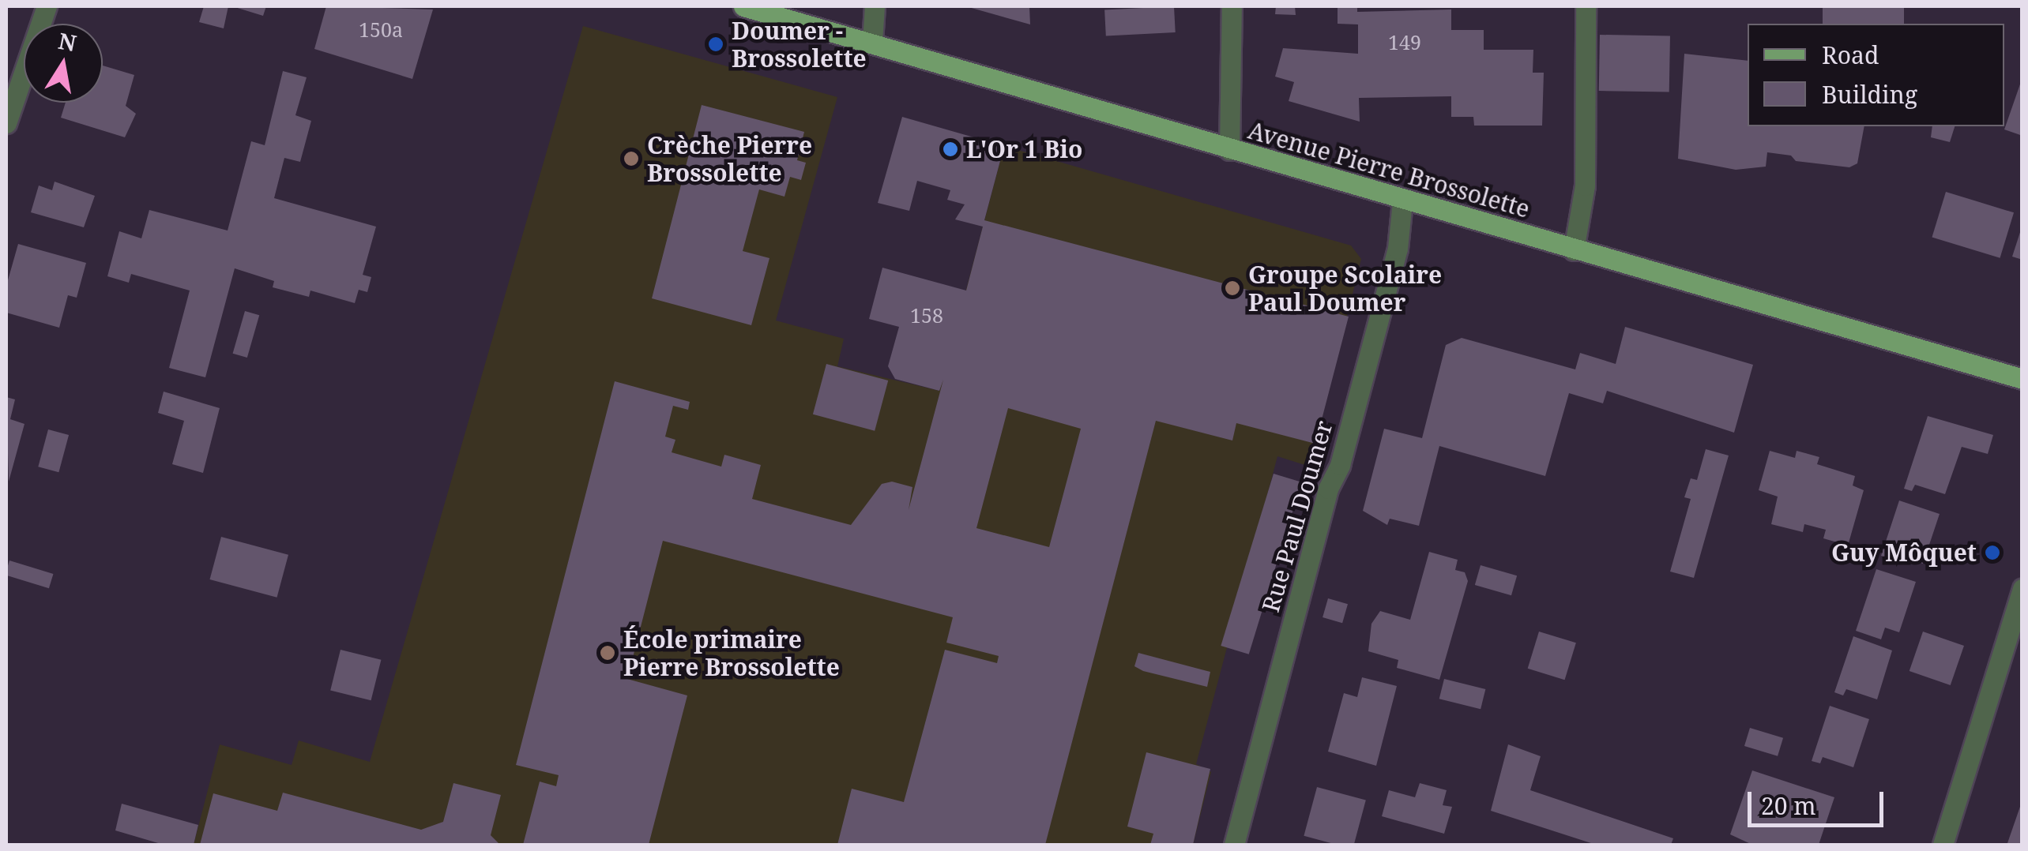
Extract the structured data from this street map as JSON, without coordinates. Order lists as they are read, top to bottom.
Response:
{
  "streets": {
    "main road": ["Avenue Pierre Brossolette"],
    "street": ["Rue Paul Doumer"]
  },
  "crossings": [
    ["Avenue Pierre Brossolette", "Rue Paul Doumer"]
  ],
  "places": [
    "Doumer - Brossolette",
    "L'Or 1 Bio",
    "Crèche Pierre Brossolette",
    "Groupe Scolaire Paul Doumer",
    "Guy Môquet",
    "École primaire Pierre Brossolette"
  ],
  "house_numbers": ["150a", "149", "158"],
  "legend": ["Road", "Building"],
  "scale_bar": "20 m",
  "north": "top"
}
